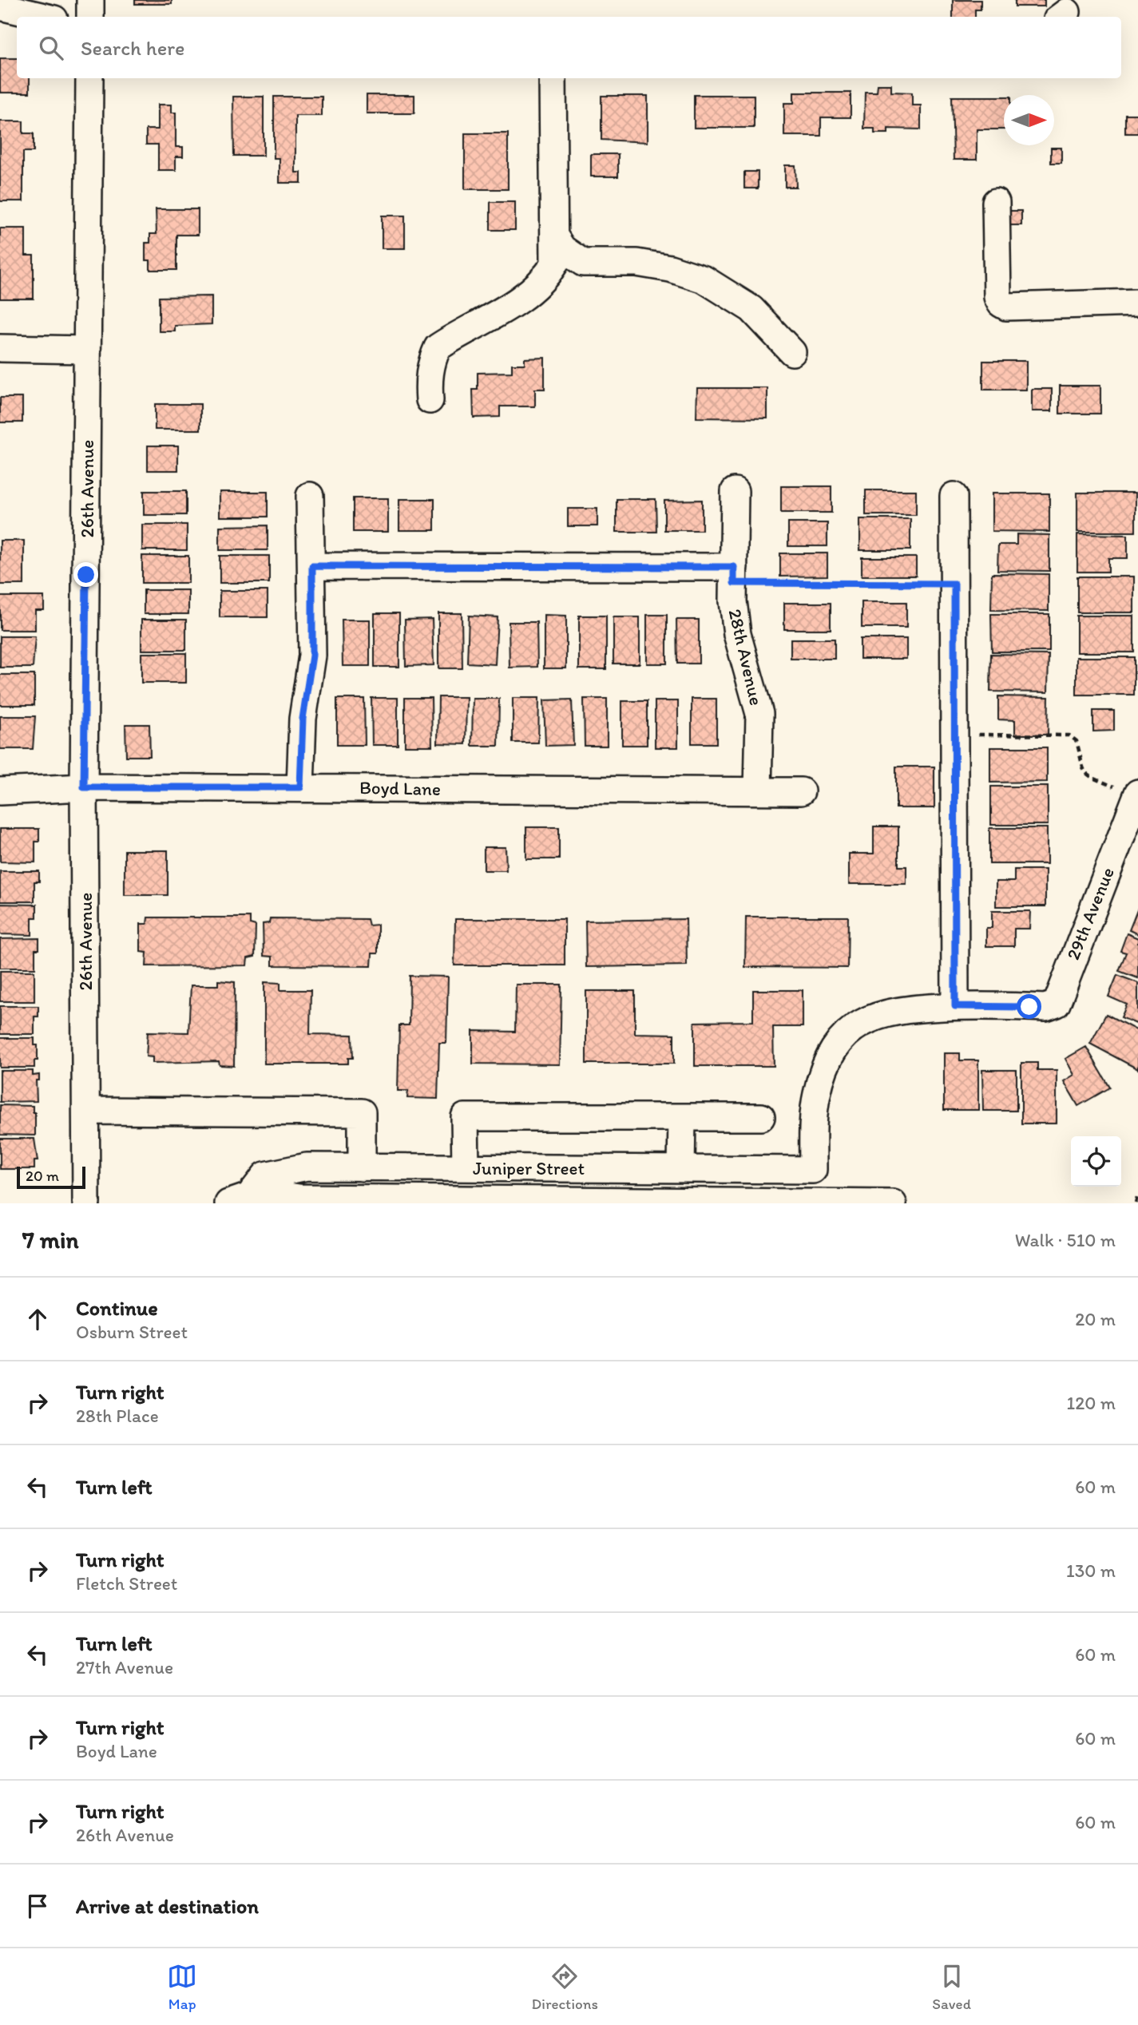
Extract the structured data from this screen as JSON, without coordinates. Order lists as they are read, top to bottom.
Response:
{
  "streets": {
    "street": [
      "26th Avenue",
      "28th Avenue",
      "Boyd Lane",
      "29th Avenue",
      "Juniper Street"
    ]
  },
  "crossings": [
    ["26th Avenue", "Boyd Lane"],
    ["28th Avenue", "Boyd Lane"],
    ["29th Avenue", "Juniper Street"]
  ],
  "scale_bar": "20 m",
  "north": "right",
  "page": {
    "search": "Search here",
    "scale": "20 m",
    "heading": ["7 min", "Walk · 510 m"],
    "list": [
      ["Continue", "Osburn Street", "20 m"],
      ["Turn right", "28th Place", "120 m"],
      ["Turn left", "60 m"],
      ["Turn right", "Fletch Street", "130 m"],
      ["Turn left", "27th Avenue", "60 m"],
      ["Turn right", "Boyd Lane", "60 m"],
      ["Turn right", "26th Avenue", "60 m"],
      "Arrive at destination"
    ],
    "nav": ["Map", "Directions", "Saved"]
  }
}
